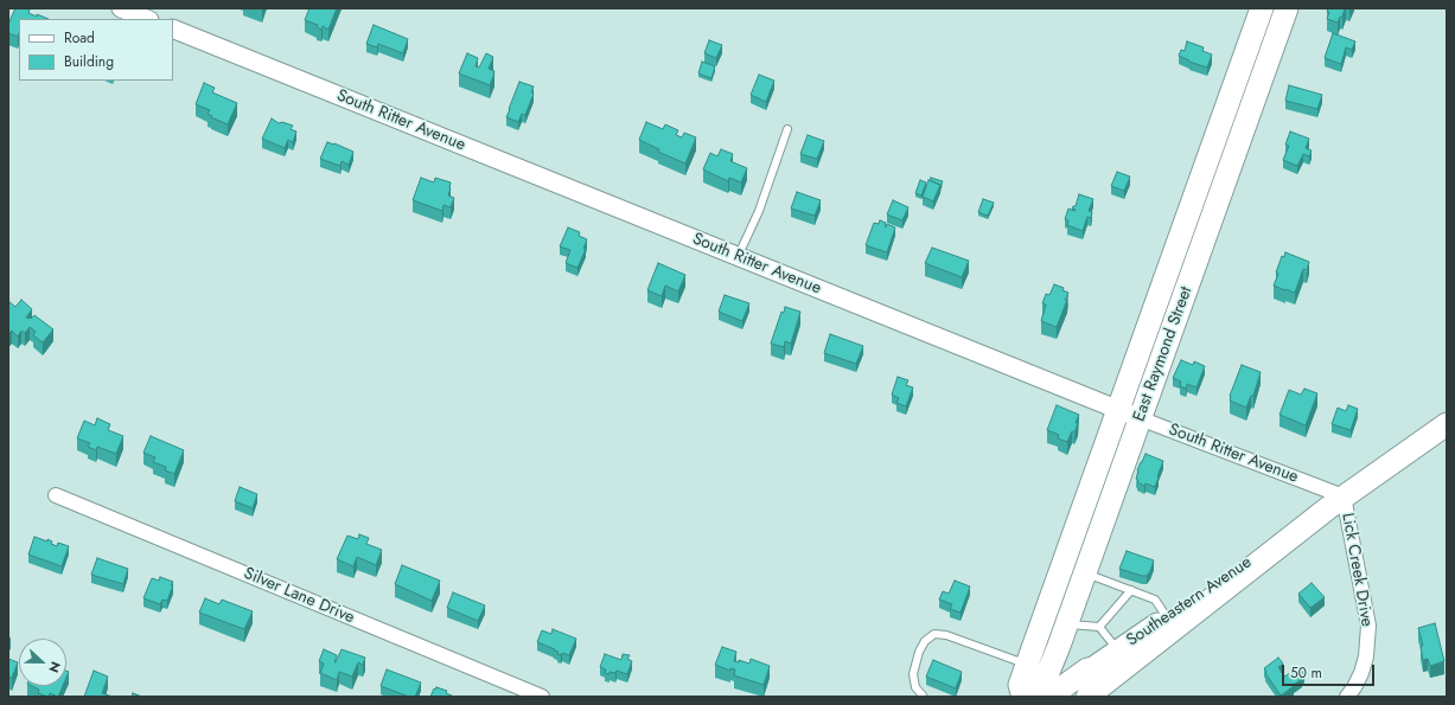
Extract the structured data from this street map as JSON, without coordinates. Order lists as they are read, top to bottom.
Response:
{
  "streets": {
    "main road": ["East Raymond Street", "Southeastern Avenue"],
    "street": ["South Ritter Avenue", "Lick Creek Drive", "Silver Lane Drive"]
  },
  "crossings": [
    ["South Ritter Avenue", "East Raymond Street"],
    ["South Ritter Avenue", "Lick Creek Drive"],
    ["South Ritter Avenue", "Southeastern Avenue"],
    ["East Raymond Street", "Southeastern Avenue"],
    ["Lick Creek Drive", "Southeastern Avenue"]
  ],
  "legend": ["Road", "Building"],
  "scale_bar": "50 m",
  "north": "right"
}
